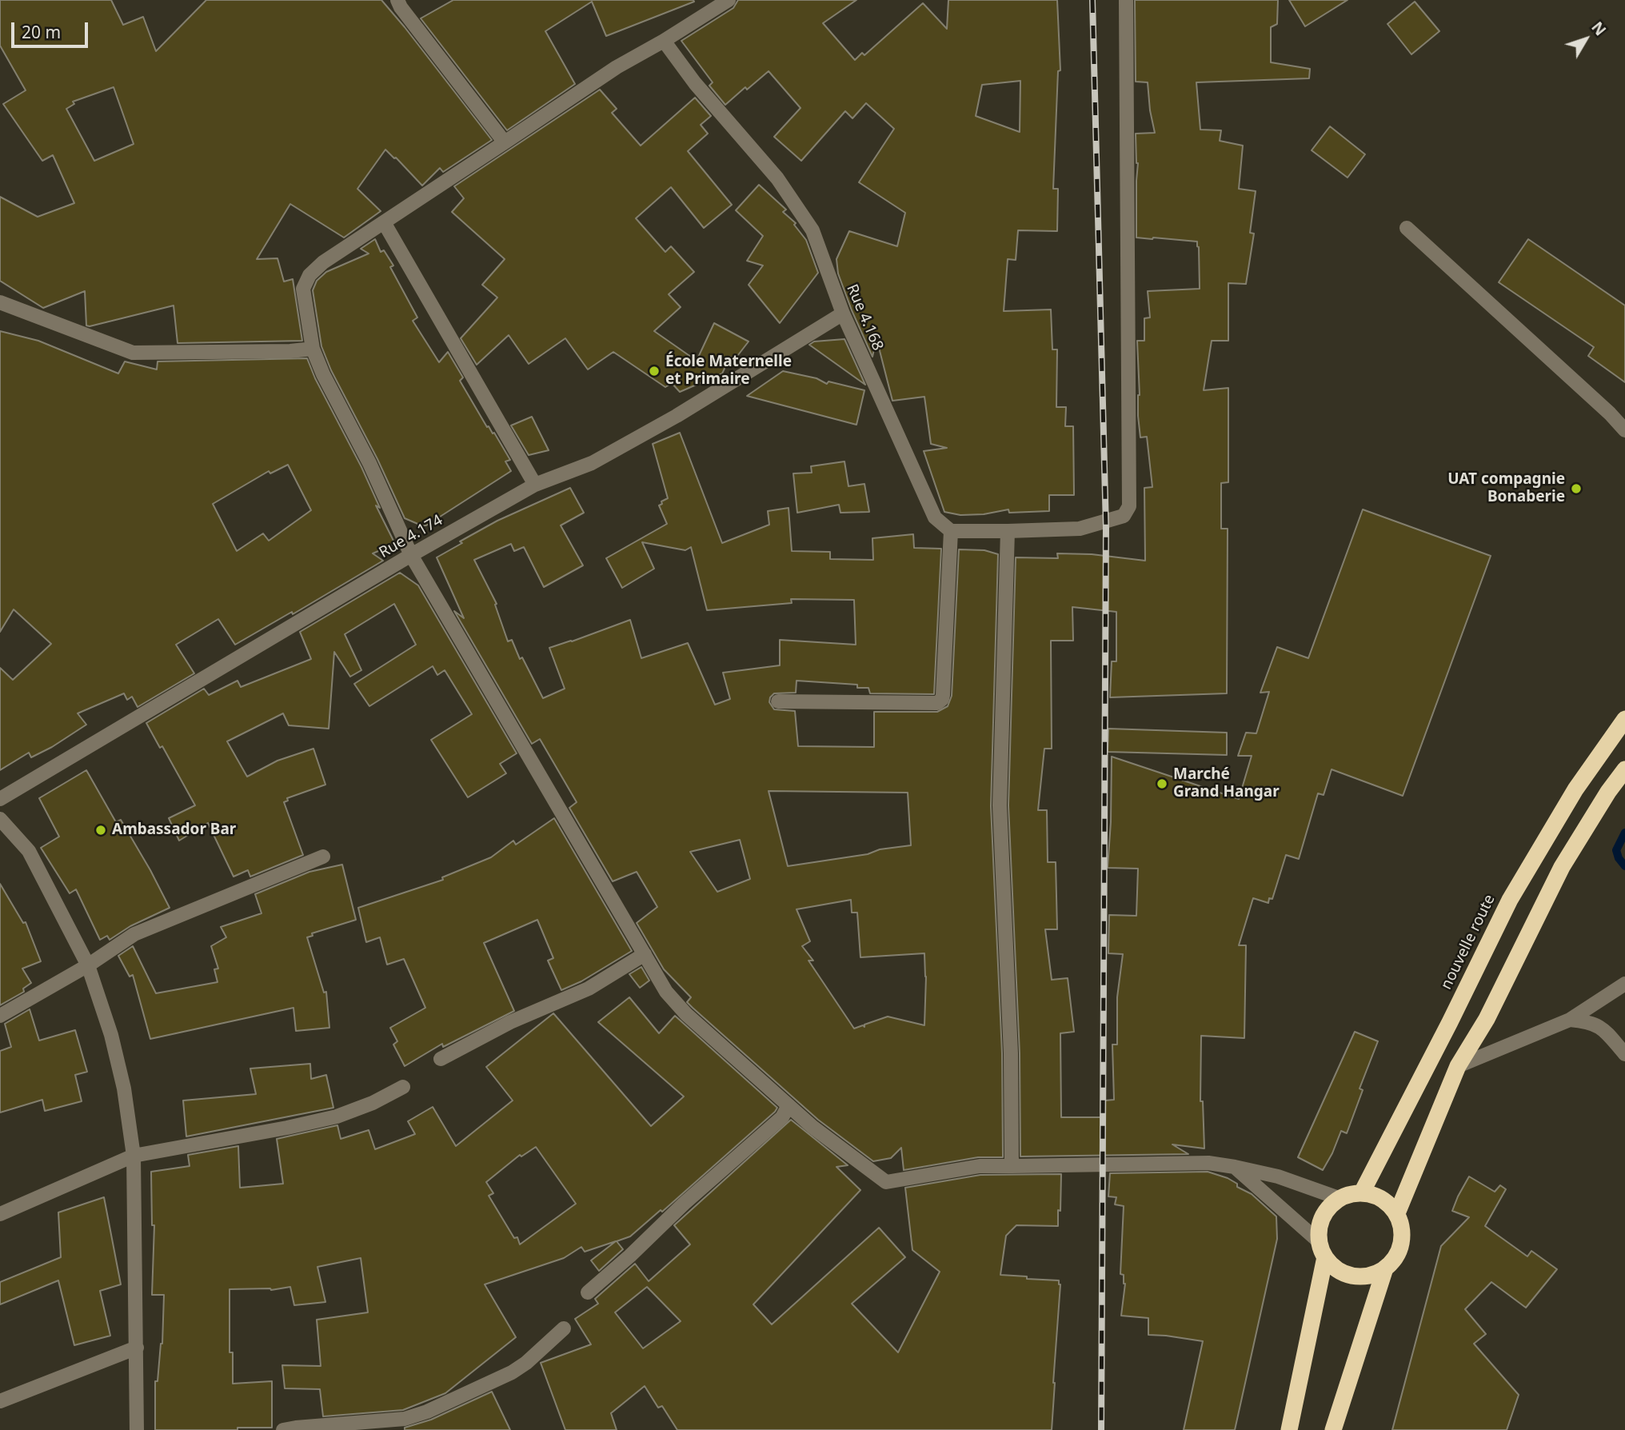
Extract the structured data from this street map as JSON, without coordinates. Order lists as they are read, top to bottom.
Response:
{
  "streets": {
    "highway": ["nouvelle route"],
    "street": ["Rue 4.168", "Rue 4.174"]
  },
  "crossings": [
    ["Rue 4.168", "Rue 4.174"]
  ],
  "places": [
    "École Maternelle et Primaire",
    "UAT compagnie Bonaberie",
    "Marché Grand Hangar",
    "Ambassador Bar"
  ],
  "scale_bar": "20 m",
  "north": "top right"
}
